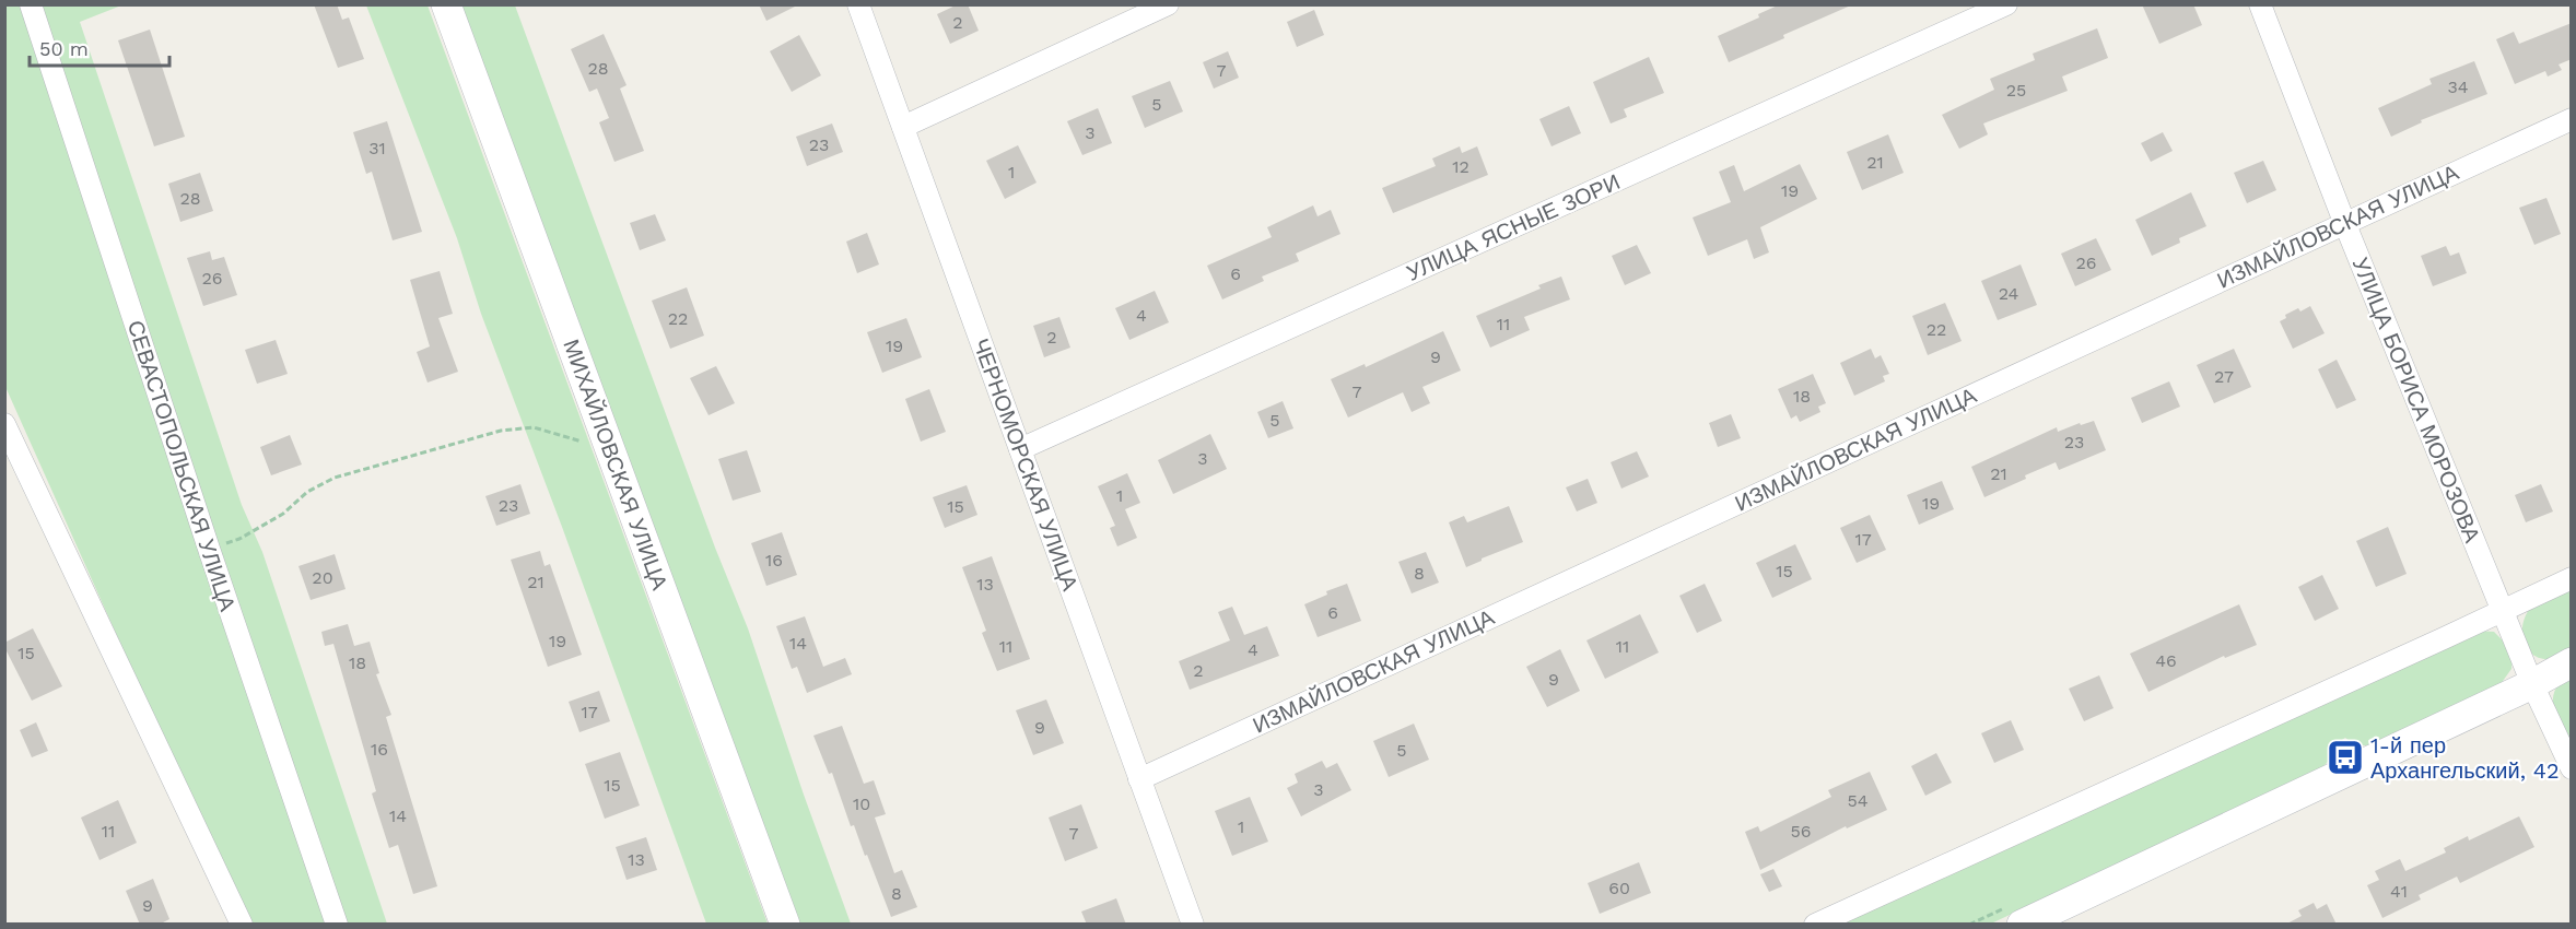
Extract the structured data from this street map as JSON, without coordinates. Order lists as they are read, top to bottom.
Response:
{
  "streets": {
    "street": [
      "ИЗМАЙЛОВСКАЯ УЛИЦА",
      "УЛИЦА ЯСНЫЕ ЗОРИ",
      "УЛИЦА БОРИСА МОРОЗОВА",
      "МИХАЙЛОВСКАЯ УЛИЦА",
      "ЧЕРНОМОРСКАЯ УЛИЦА",
      "СЕВАСТОПОЛЬСКАЯ УЛИЦА"
    ]
  },
  "crossings": [
    ["ИЗМАЙЛОВСКАЯ УЛИЦА", "УЛИЦА БОРИСА МОРОЗОВА"],
    ["ИЗМАЙЛОВСКАЯ УЛИЦА", "ЧЕРНОМОРСКАЯ УЛИЦА"],
    ["УЛИЦА ЯСНЫЕ ЗОРИ", "ЧЕРНОМОРСКАЯ УЛИЦА"]
  ],
  "places": {
    "bus stop": ["1-й пер Архангельский, 42"]
  },
  "house_numbers": [
    "2",
    "28",
    "7",
    "34",
    "25",
    "5",
    "3",
    "23",
    "31",
    "21",
    "12",
    "1",
    "19",
    "28",
    "26",
    "6",
    "26",
    "24",
    "4",
    "22",
    "11",
    "22",
    "2",
    "19",
    "9",
    "27",
    "7",
    "18",
    "5",
    "23",
    "3",
    "21",
    "1",
    "19",
    "23",
    "15",
    "17",
    "16",
    "15",
    "8",
    "20",
    "21",
    "13",
    "6",
    "19",
    "14",
    "11",
    "11",
    "4",
    "15",
    "46",
    "18",
    "2",
    "9",
    "17",
    "9",
    "16",
    "5",
    "15",
    "3",
    "54",
    "10",
    "14",
    "1",
    "11",
    "56",
    "7",
    "13",
    "60",
    "41",
    "8",
    "9"
  ],
  "scale_bar": "50 m"
}
